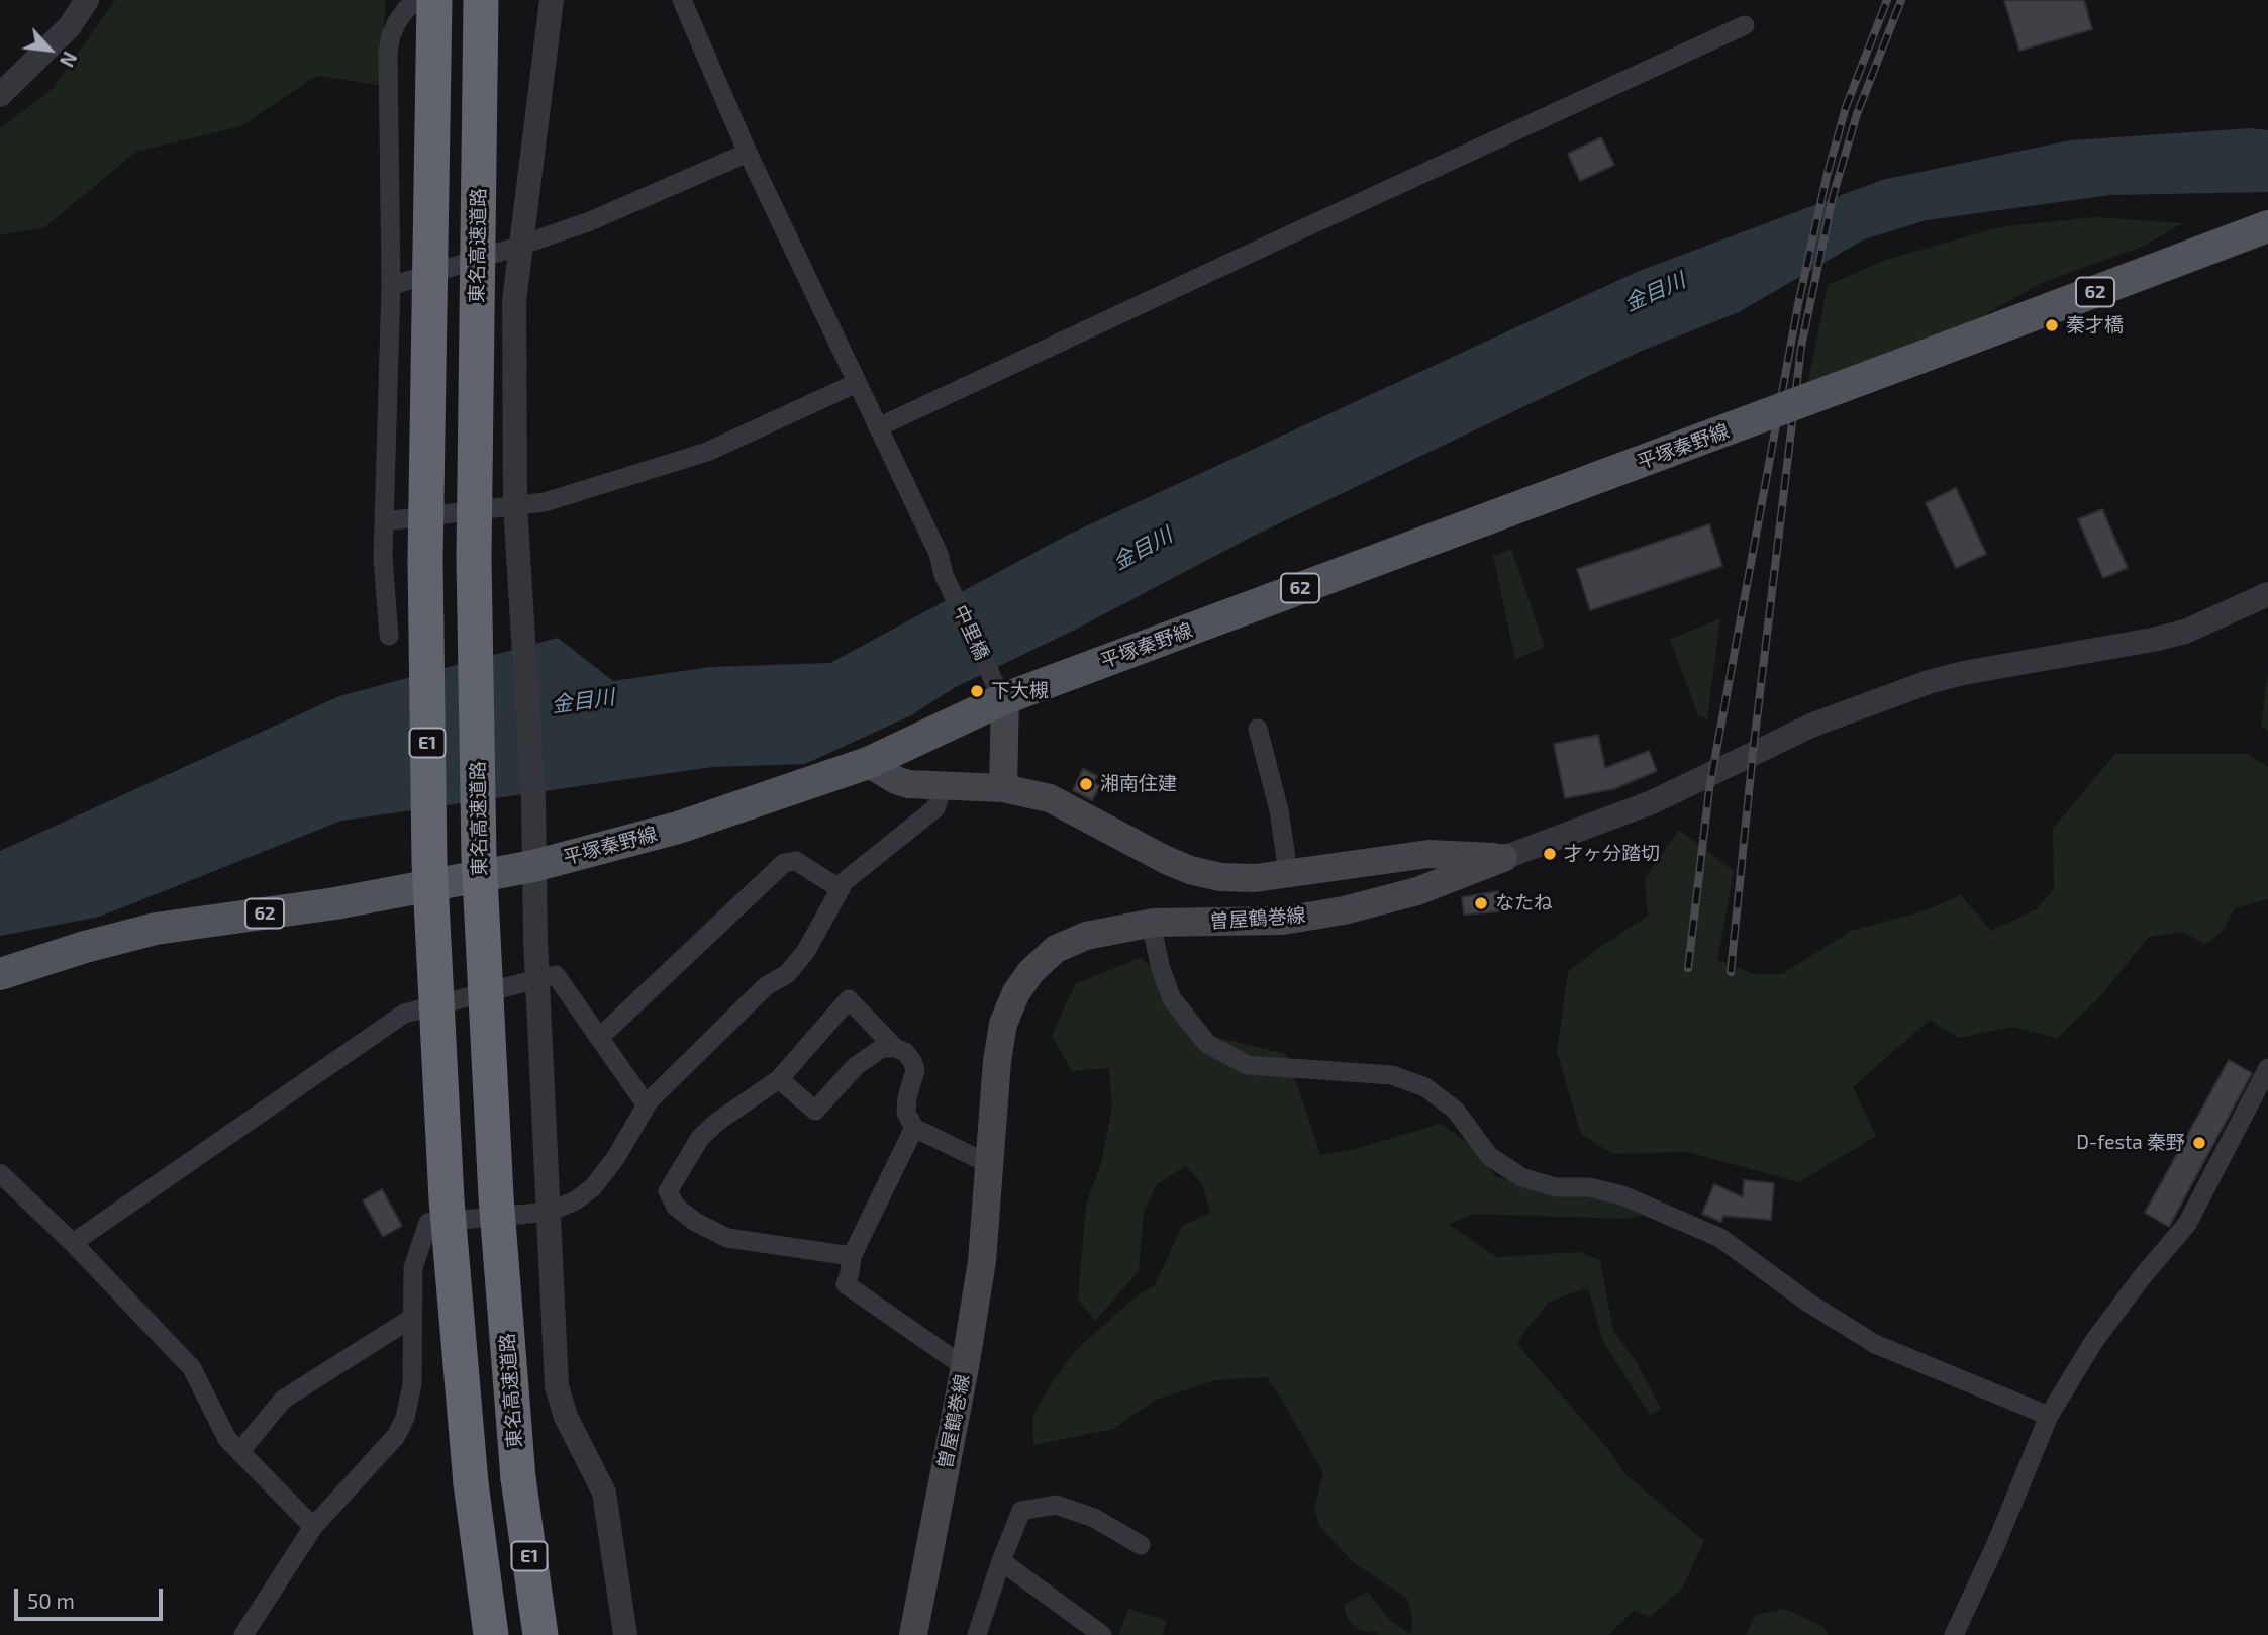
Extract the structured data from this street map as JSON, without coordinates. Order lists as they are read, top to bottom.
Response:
{
  "streets": {
    "highway": ["東名高速道路", "E1"],
    "main road": ["62", "平塚秦野線", "曽屋鶴巻線"],
    "street": ["中里橋"]
  },
  "crossings": [
    ["平塚秦野線", "中里橋"]
  ],
  "water": ["金目川"],
  "places": [
    "秦才橋",
    "下大槻",
    "湘南住建",
    "才ヶ分踏切",
    "なたね",
    "D-festa 秦野"
  ],
  "scale_bar": "50 m",
  "north": "bottom right"
}
